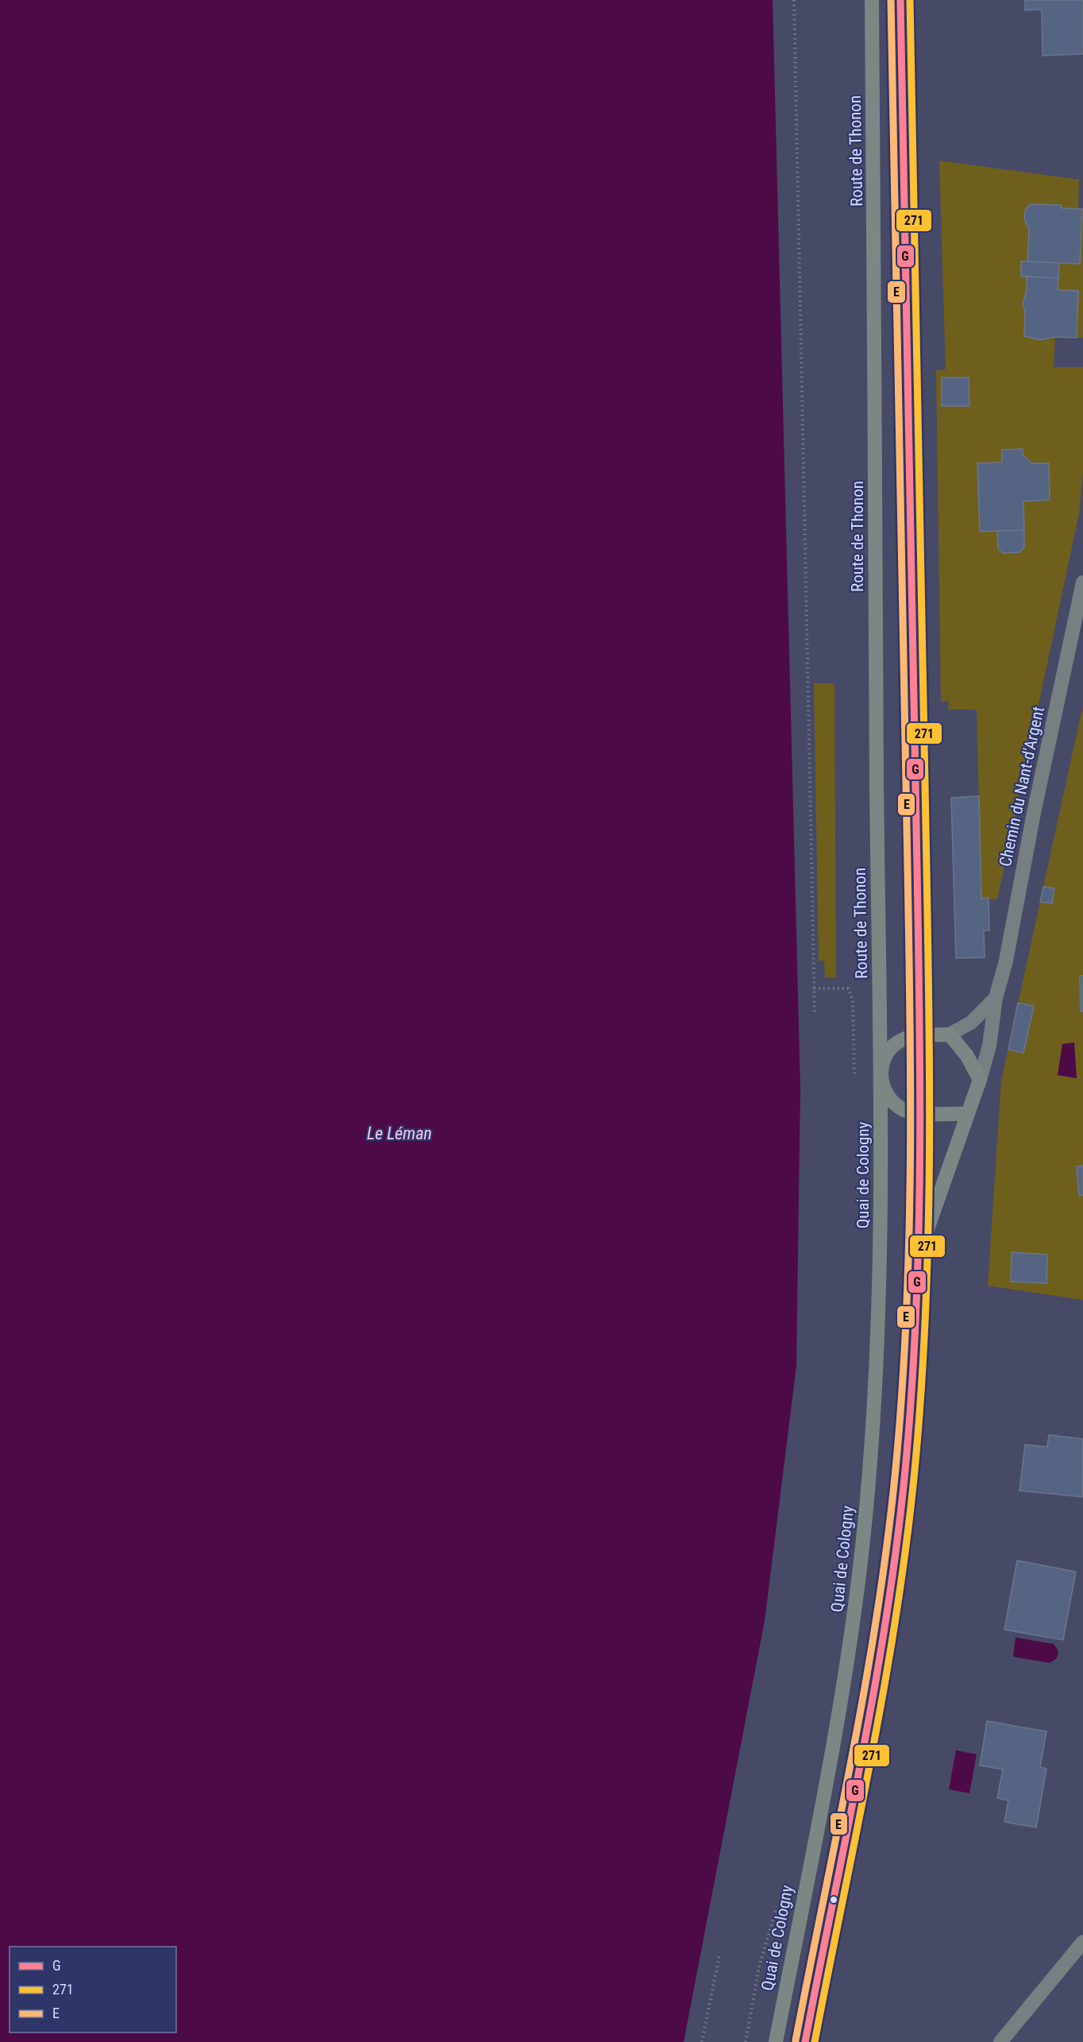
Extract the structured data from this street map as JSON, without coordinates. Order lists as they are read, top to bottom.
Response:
{
  "streets": {
    "main road": ["Route de Thonon", "Quai de Cologny"],
    "street": ["Chemin du Nant-d'Argent"]
  },
  "crossings": [
    ["Route de Thonon", "Quai de Cologny"]
  ],
  "water": ["Le Léman"],
  "lines": ["transit line G", "transit line 271", "transit line E"],
  "legend": ["G", "271", "E"]
}
